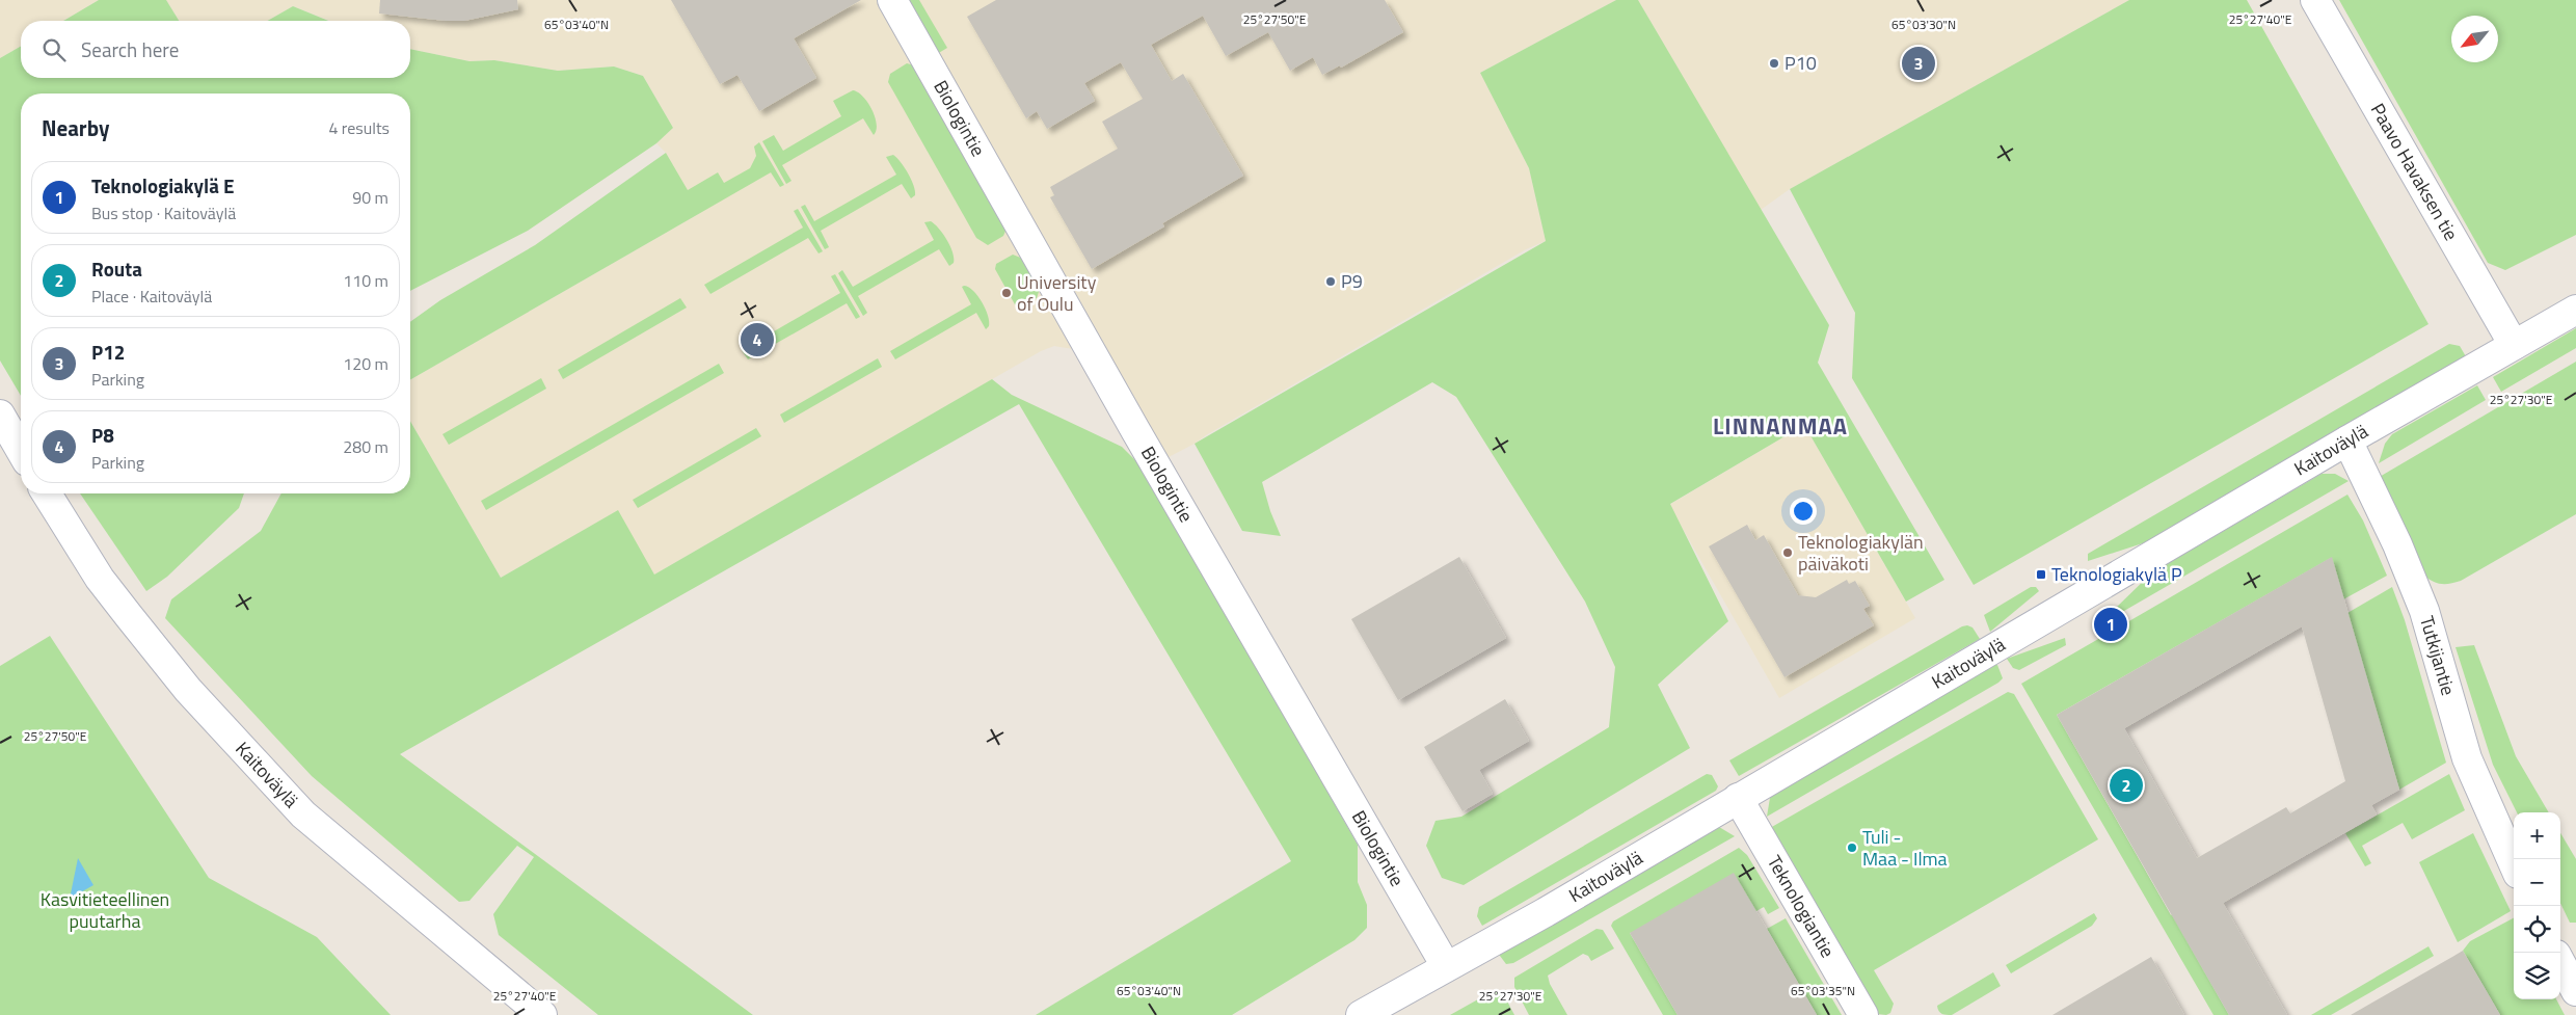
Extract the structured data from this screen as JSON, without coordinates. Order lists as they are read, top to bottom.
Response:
{
  "streets": {
    "street": [
      "Biologintie",
      "Paavo Havaksen tie",
      "Kaitoväylä",
      "Tutkijantie",
      "Teknologiantie"
    ]
  },
  "crossings": [
    ["Biologintie", "Kaitoväylä"],
    ["Paavo Havaksen tie", "Kaitoväylä"],
    ["Kaitoväylä", "Tutkijantie"],
    ["Kaitoväylä", "Teknologiantie"]
  ],
  "districts": ["LINNANMAA"],
  "parks": ["Kasvitieteellinen puutarha"],
  "places": {
    "other": [
      "P10",
      "P9",
      "University of Oulu",
      "Teknologiakylän päiväkoti",
      "Tuli - Maa - Ilma"
    ],
    "transit": ["Teknologiakylä P"]
  },
  "north": "bottom left",
  "page": {
    "search": "Search here",
    "pins": [
      "3",
      "4",
      "1",
      "2"
    ],
    "heading": ["Nearby", "4 results"],
    "list": [
      {
        "mark": "1",
        "name": "Teknologiakylä E",
        "note": "Bus stop · Kaitoväylä",
        "value": "90 m"
      },
      {
        "mark": "2",
        "name": "Routa",
        "note": "Place · Kaitoväylä",
        "value": "110 m"
      },
      {
        "mark": "3",
        "name": "P12",
        "note": "Parking",
        "value": "120 m"
      },
      {
        "mark": "4",
        "name": "P8",
        "note": "Parking",
        "value": "280 m"
      }
    ],
    "map_buttons": ["+", "−"]
  },
  "coordinates": [
    "25°27'50\"E",
    "25°27'40\"E",
    "65°03'40\"N",
    "65°03'30\"N",
    "25°27'30\"E",
    "65°03'35\"N"
  ]
}
